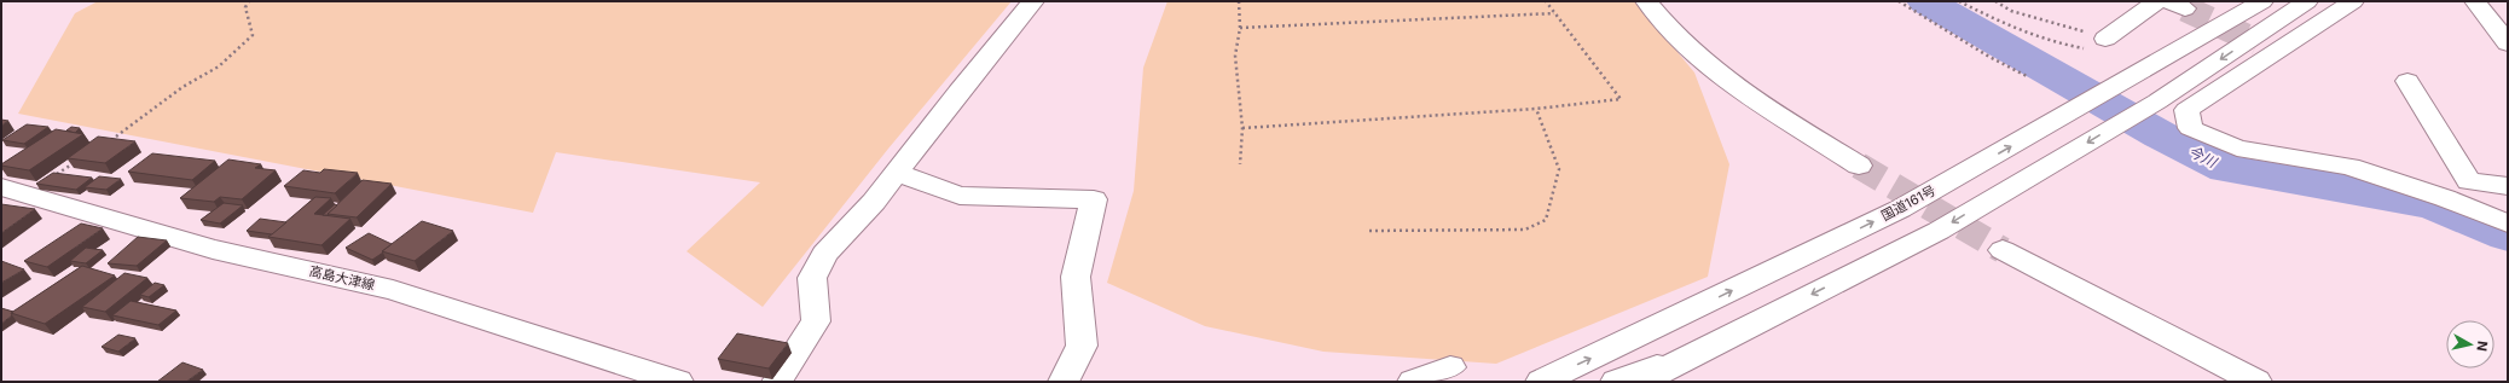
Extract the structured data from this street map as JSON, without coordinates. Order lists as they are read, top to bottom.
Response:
{
  "streets": {
    "main road": ["国道161号", "高島大津線"]
  },
  "water": ["今川"],
  "north": "right"
}
